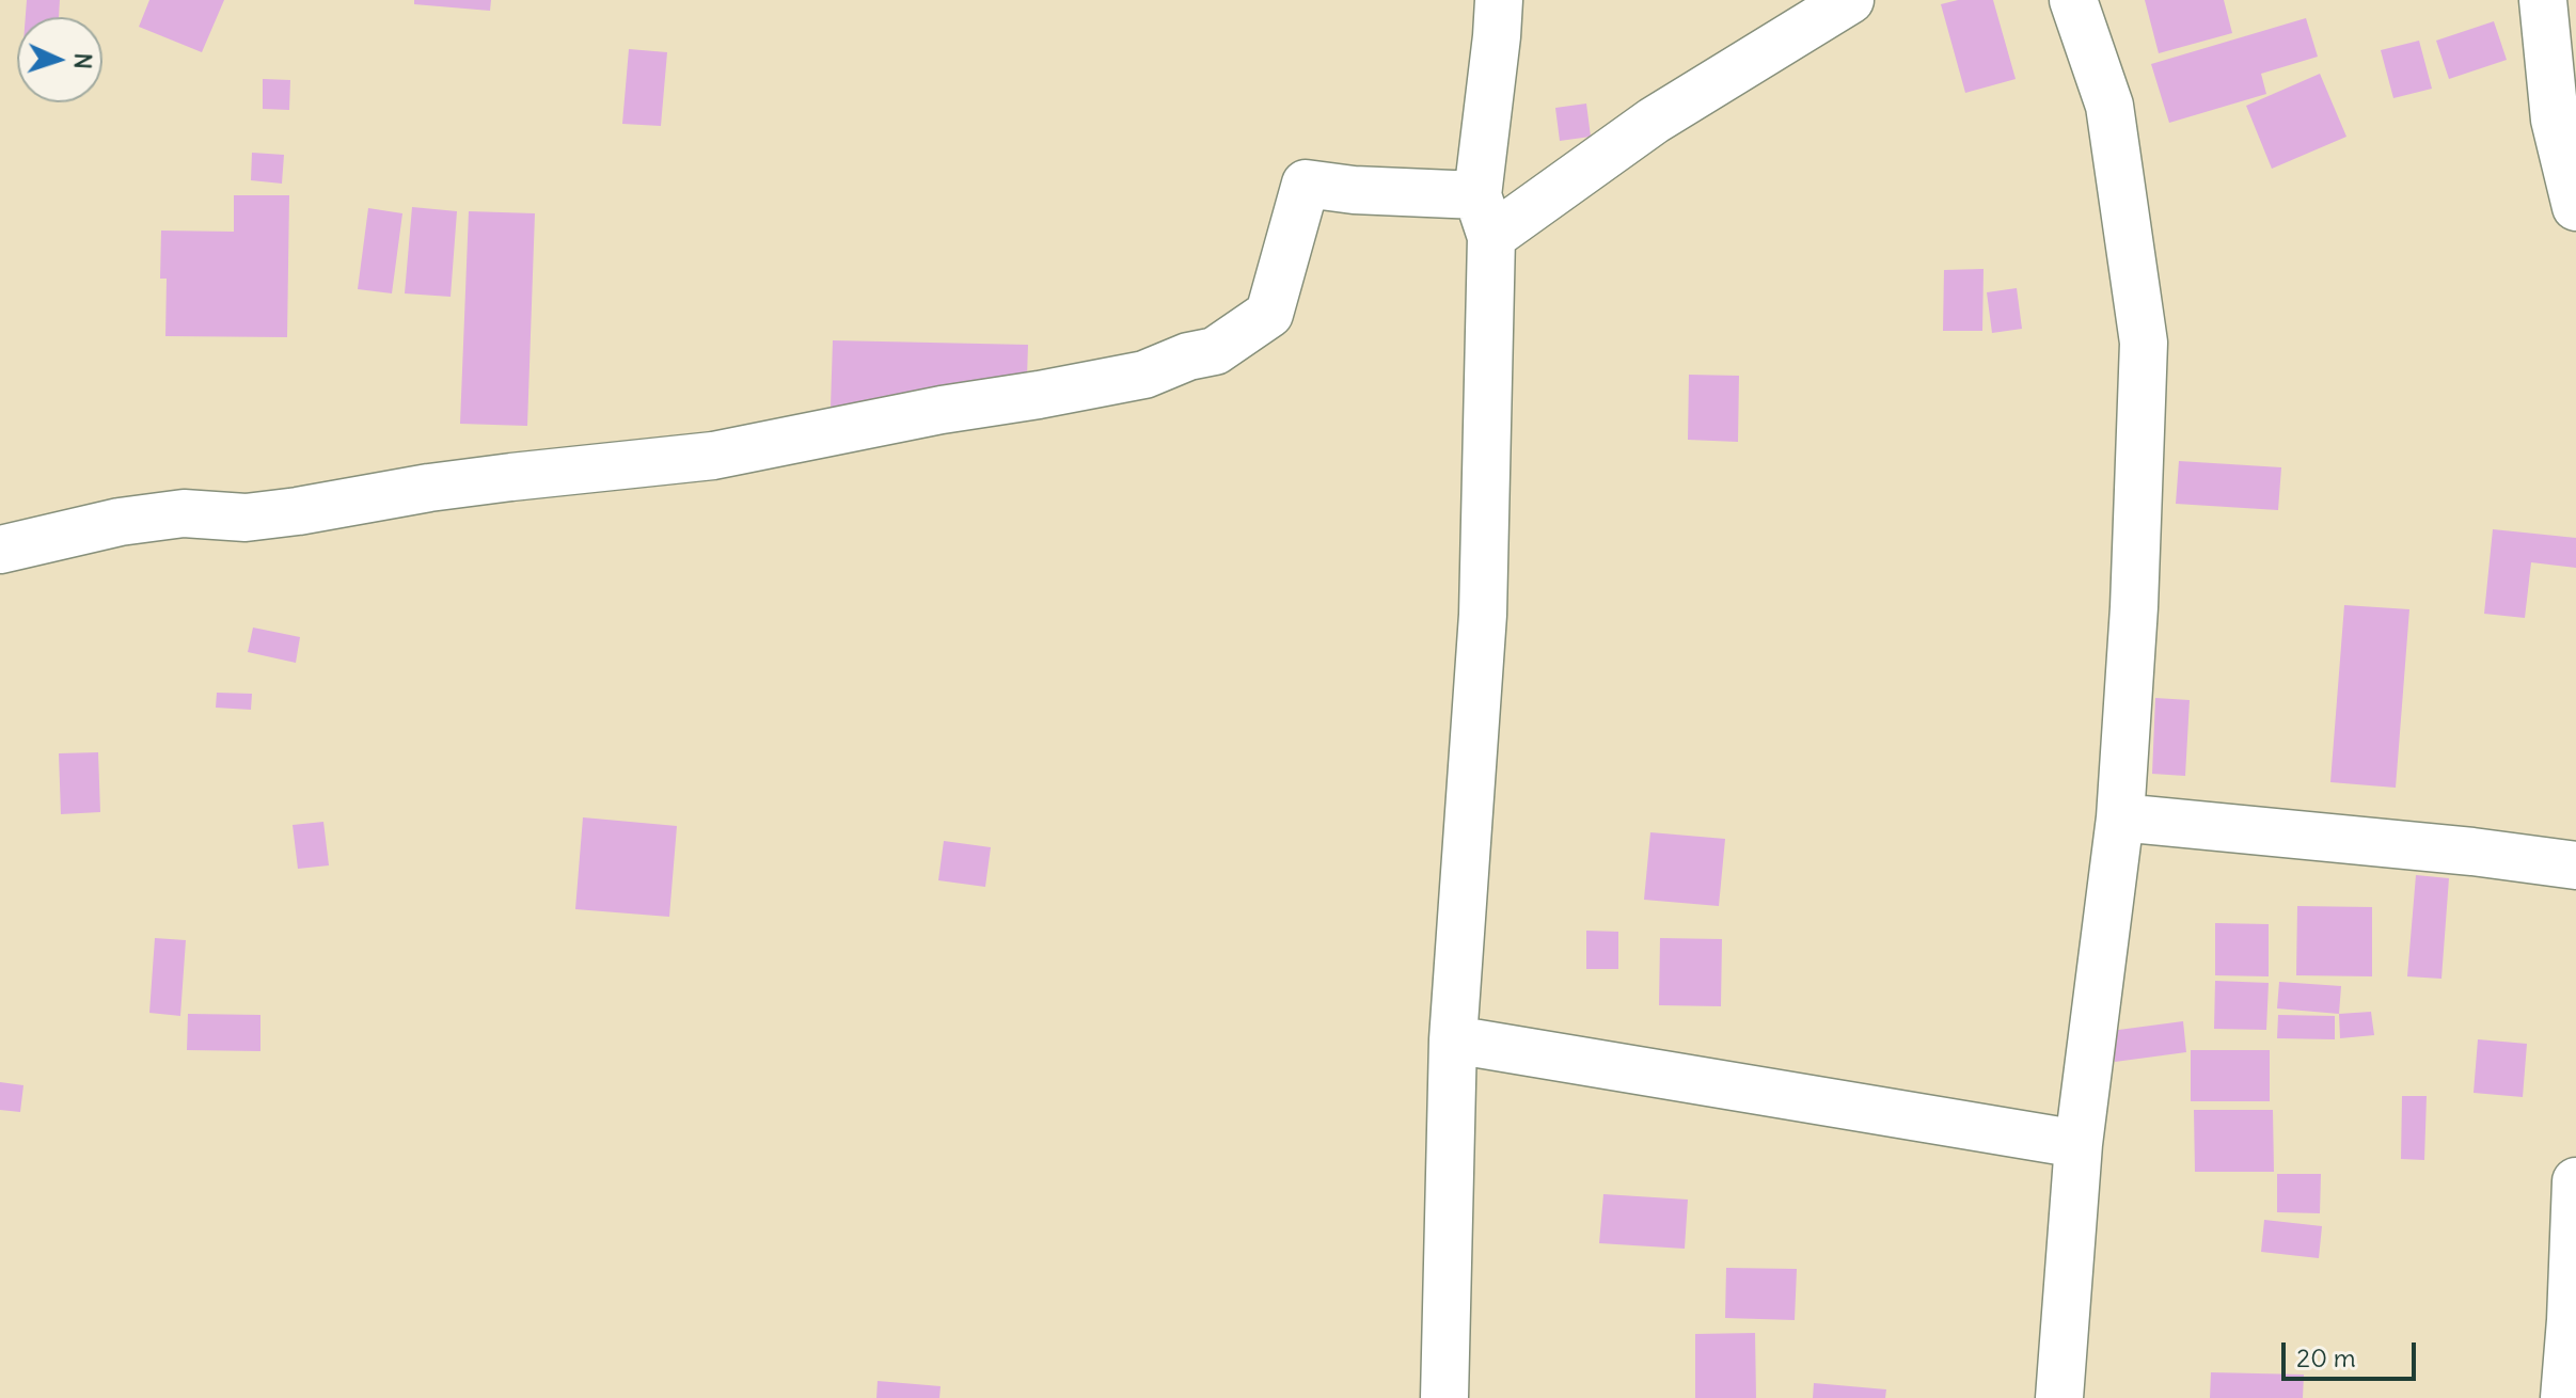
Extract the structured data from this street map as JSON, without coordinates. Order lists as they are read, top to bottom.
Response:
{
  "scale_bar": "20 m",
  "north": "right"
}
